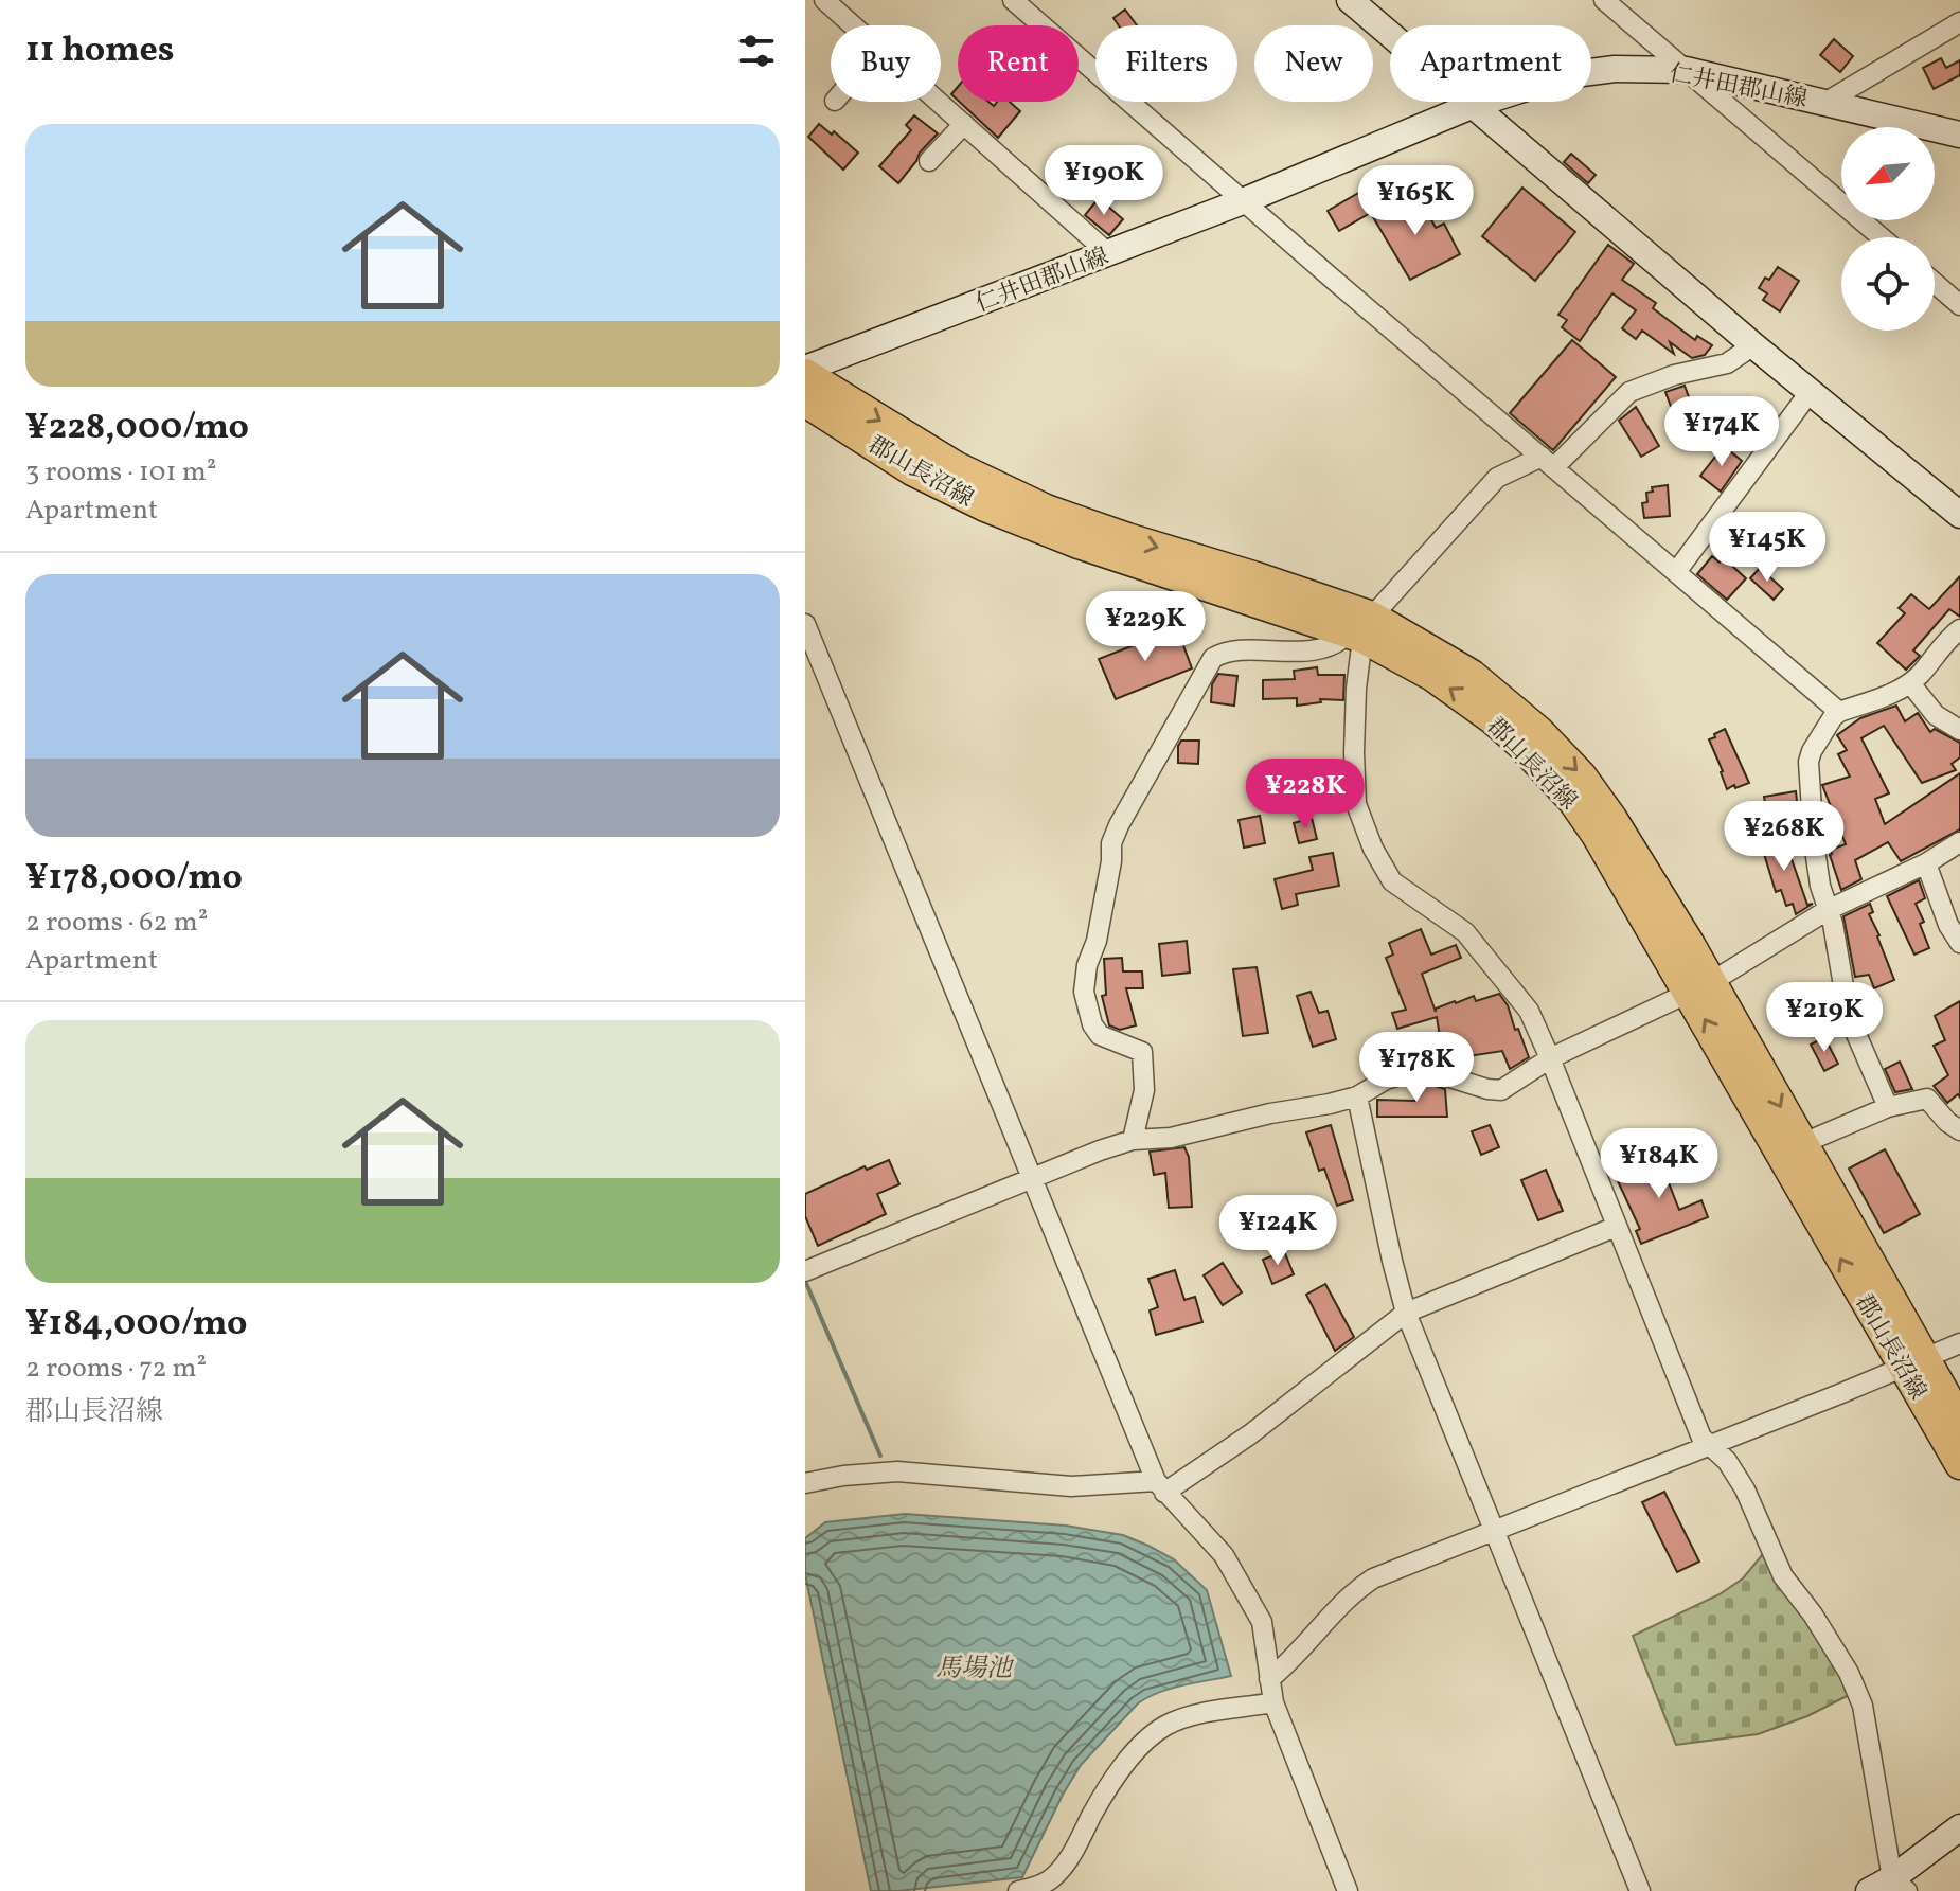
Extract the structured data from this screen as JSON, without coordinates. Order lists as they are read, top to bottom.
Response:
{
  "streets": {
    "main road": ["仁井田郡山線", "郡山長沼線"]
  },
  "crossings": [
    ["仁井田郡山線", "郡山長沼線"]
  ],
  "water": ["馬場池"],
  "north": "bottom left",
  "page": {
    "heading": "11 homes",
    "chip": [
      "Buy",
      "Rent",
      "Filters",
      "New",
      "Apartment"
    ],
    "list": [
      {
        "name": "¥228,000/mo",
        "note": "3 rooms · 101 m² · Apartment"
      },
      {
        "name": "¥178,000/mo",
        "note": "2 rooms · 62 m² · Apartment"
      },
      {
        "name": "¥184,000/mo",
        "note": "2 rooms · 72 m² · 郡山長沼線"
      }
    ],
    "price": [
      "¥190K",
      "¥165K",
      "¥174K",
      "¥145K",
      "¥229K",
      "¥228K",
      "¥268K",
      "¥219K",
      "¥178K",
      "¥184K",
      "¥124K"
    ]
  }
}
